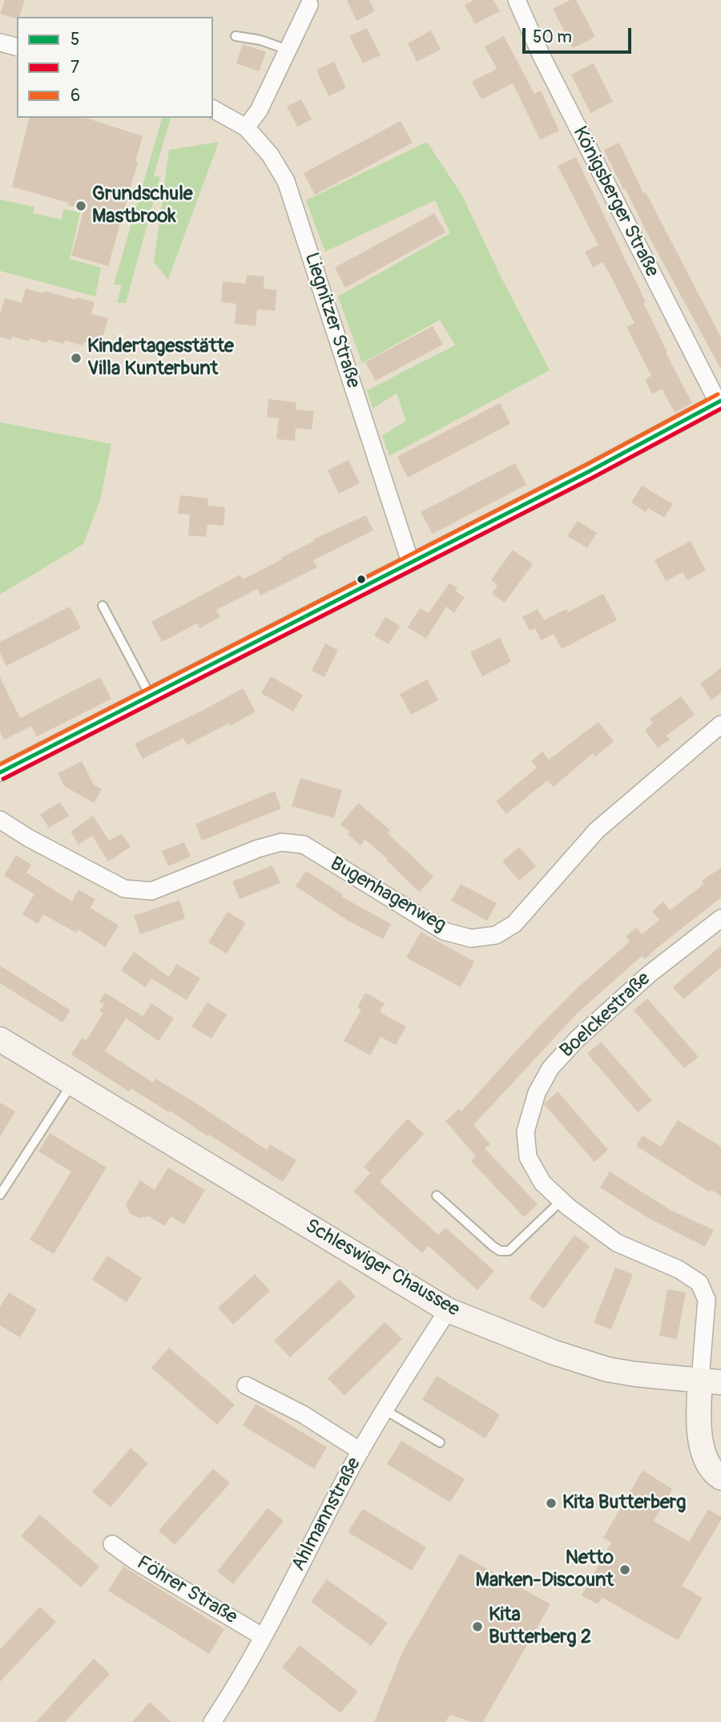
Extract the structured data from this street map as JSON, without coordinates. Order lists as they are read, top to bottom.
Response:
{
  "streets": {
    "main road": ["Schleswiger Chaussee"],
    "street": [
      "Königsberger Straße",
      "Liegnitzer Straße",
      "Bugenhagenweg",
      "Boelckestraße",
      "Ahlmannstraße",
      "Föhrer Straße"
    ]
  },
  "crossings": [
    ["Boelckestraße", "Schleswiger Chaussee"],
    ["Schleswiger Chaussee", "Ahlmannstraße"],
    ["Ahlmannstraße", "Föhrer Straße"]
  ],
  "places": [
    "Grundschule Mastbrook",
    "Kindertagesstätte Villa Kunterbunt",
    "Kita Butterberg",
    "Netto Marken-Discount",
    "Kita Butterberg 2"
  ],
  "lines": ["transit line 6", "transit line 5", "transit line 7"],
  "legend": ["5", "7", "6"],
  "scale_bar": "50 m"
}
